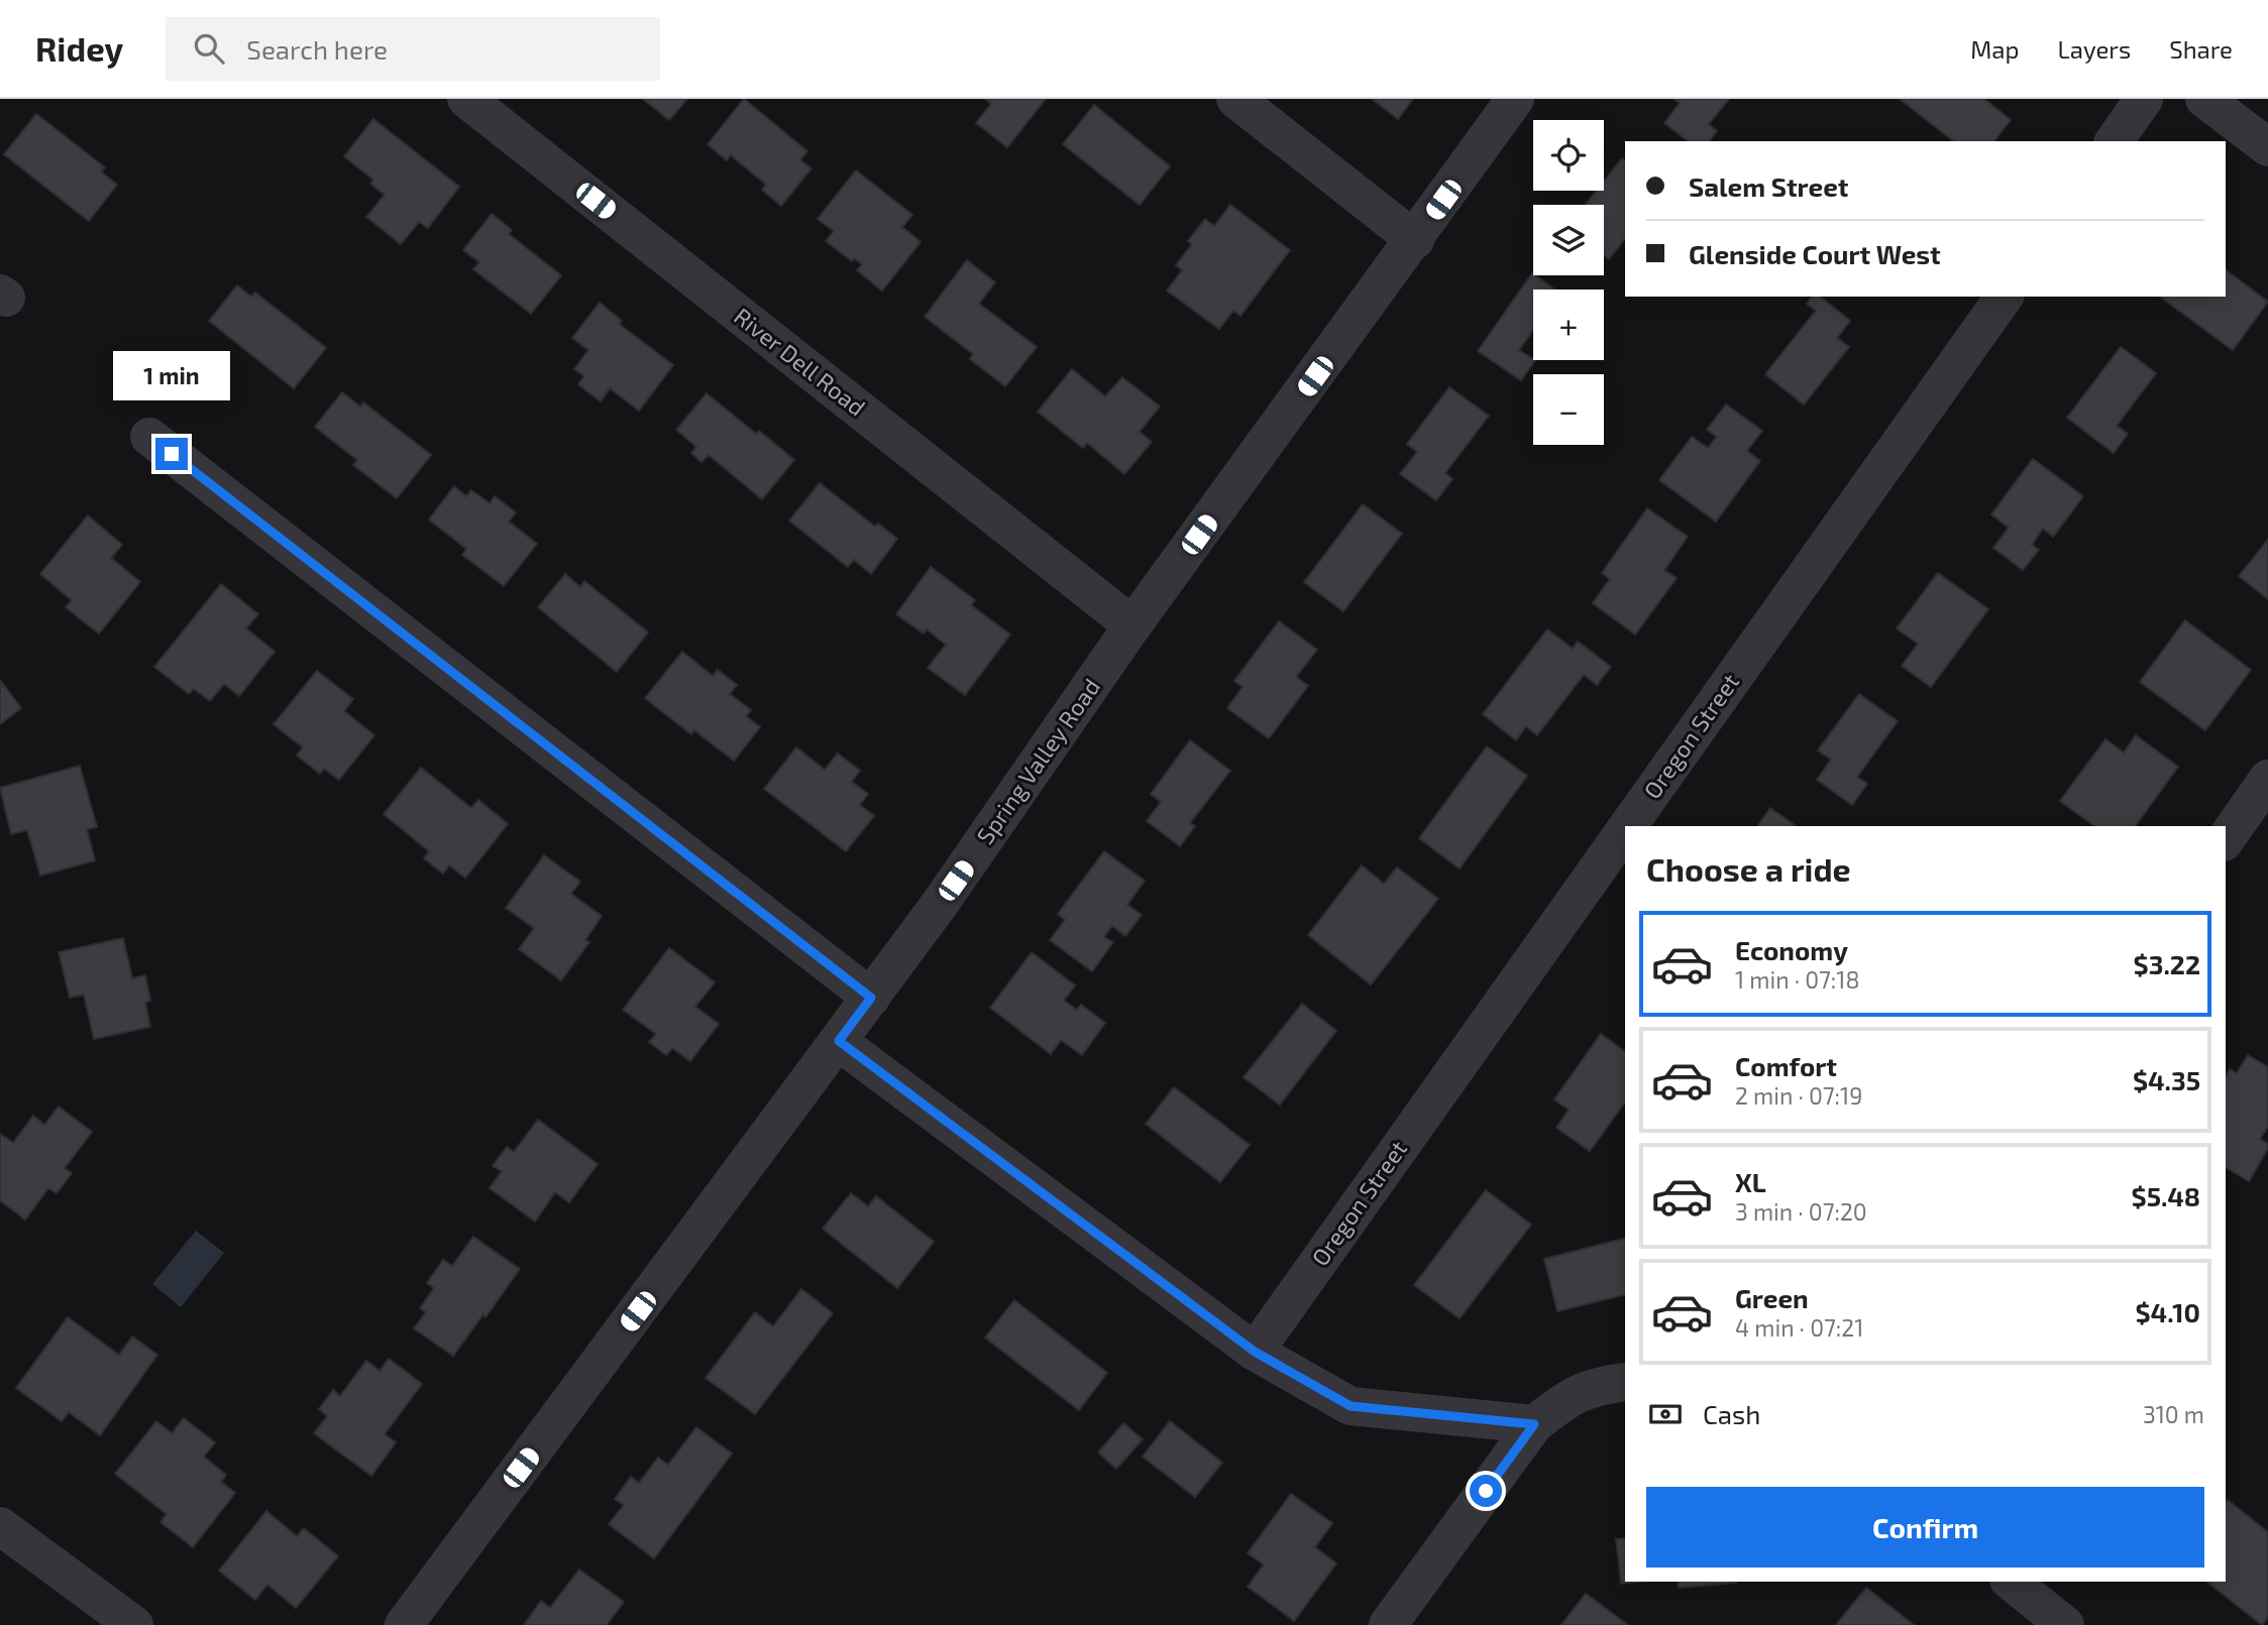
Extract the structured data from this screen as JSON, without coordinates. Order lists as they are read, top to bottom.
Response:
{
  "streets": {
    "street": ["River Dell Road", "Oregon Street", "Spring Valley Road"]
  },
  "crossings": [
    ["River Dell Road", "Spring Valley Road"]
  ],
  "page": {
    "header": "Ridey",
    "search": "Search here",
    "nav": ["Map", "Layers", "Share"],
    "map_buttons": ["+", "−"],
    "banner": ["Salem Street", "Glenside Court West"],
    "bubble": "1 min",
    "heading": "Choose a ride",
    "list": [
      {
        "name": "Economy",
        "note": "1 min · 07:18",
        "value": "$3.22"
      },
      {
        "name": "Comfort",
        "note": "2 min · 07:19",
        "value": "$4.35"
      },
      {
        "name": "XL",
        "note": "3 min · 07:20",
        "value": "$5.48"
      },
      {
        "name": "Green",
        "note": "4 min · 07:21",
        "value": "$4.10"
      }
    ],
    "pay": ["Cash", "310 m"],
    "buttons": "Confirm"
  }
}
